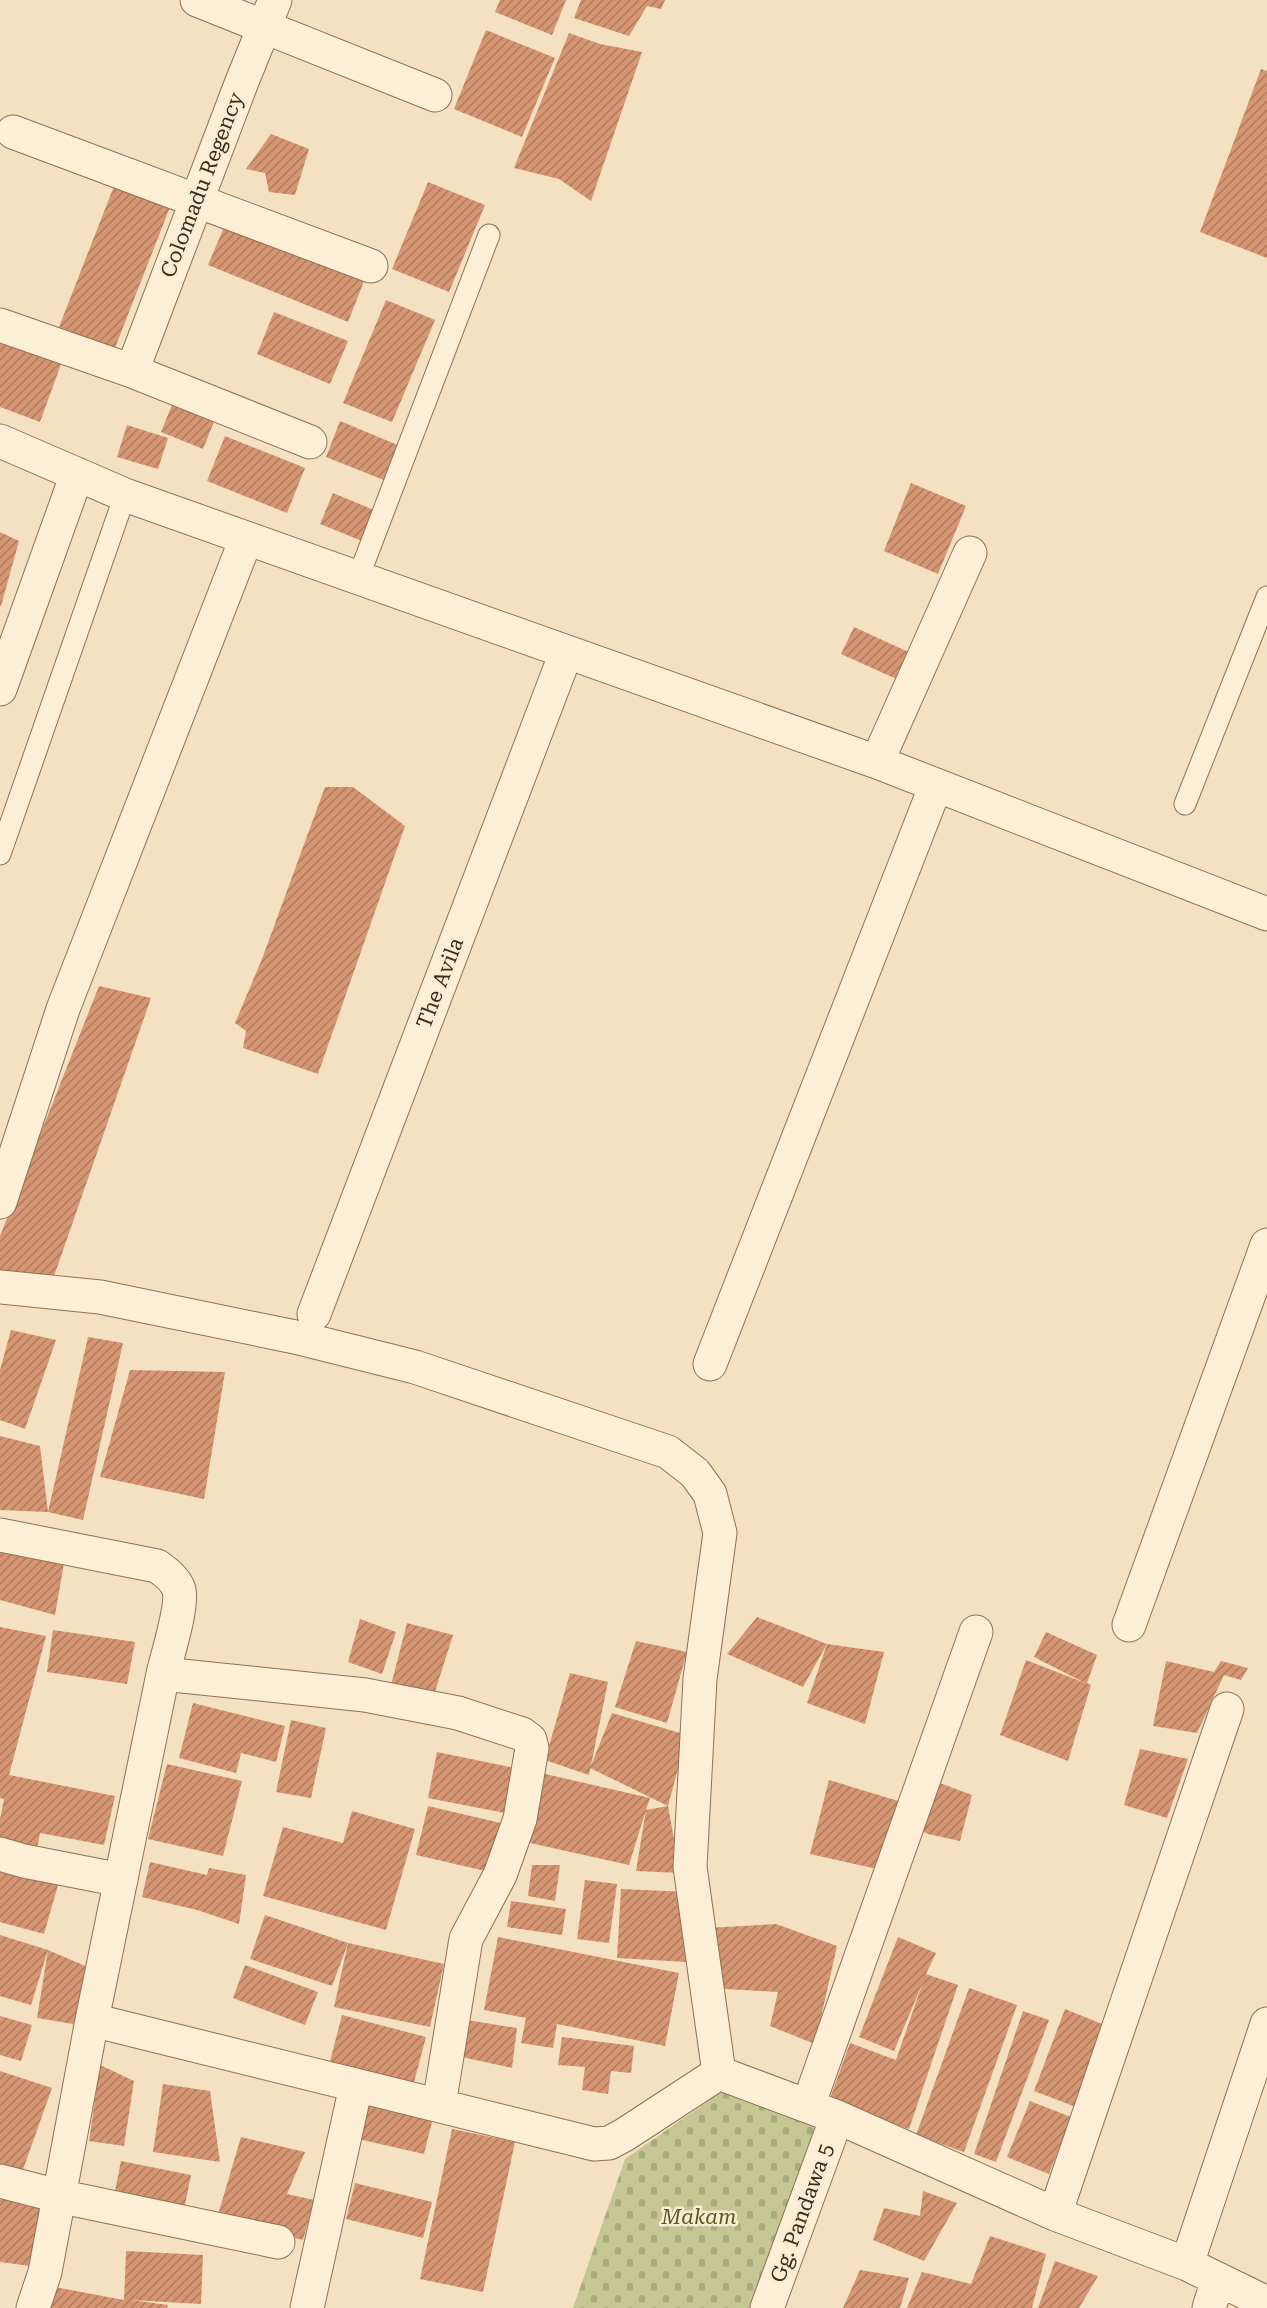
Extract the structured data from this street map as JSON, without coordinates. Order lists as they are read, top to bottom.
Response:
{
  "streets": {
    "street": ["Colomadu Regency", "The Avila", "Gg. Pandawa 5"]
  },
  "parks": ["Makam"]
}
